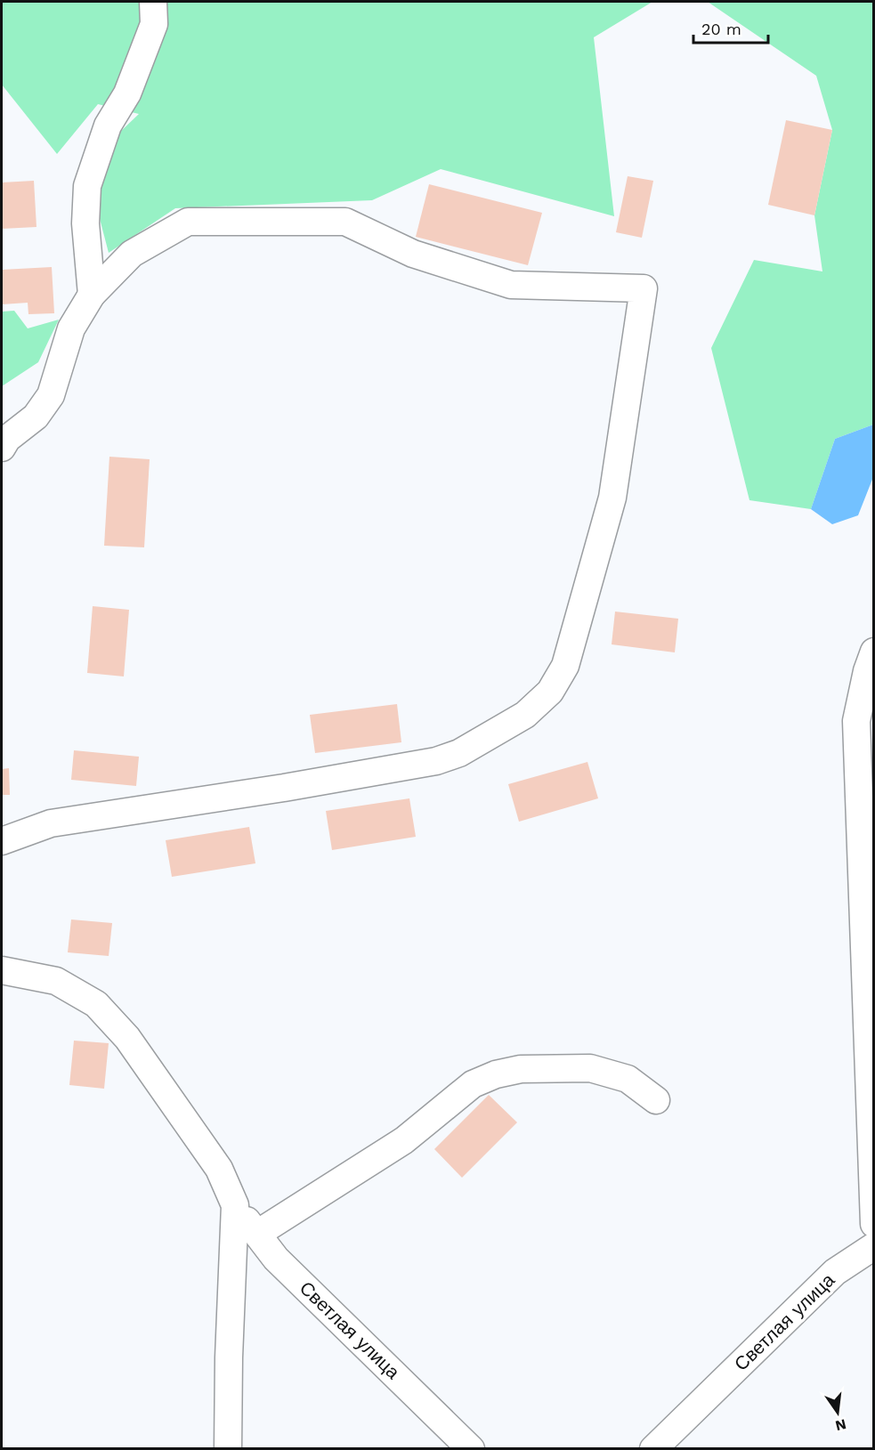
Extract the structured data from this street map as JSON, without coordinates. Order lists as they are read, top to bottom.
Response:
{
  "streets": {
    "street": ["Светлая улица"]
  },
  "scale_bar": "20 m",
  "north": "bottom"
}
